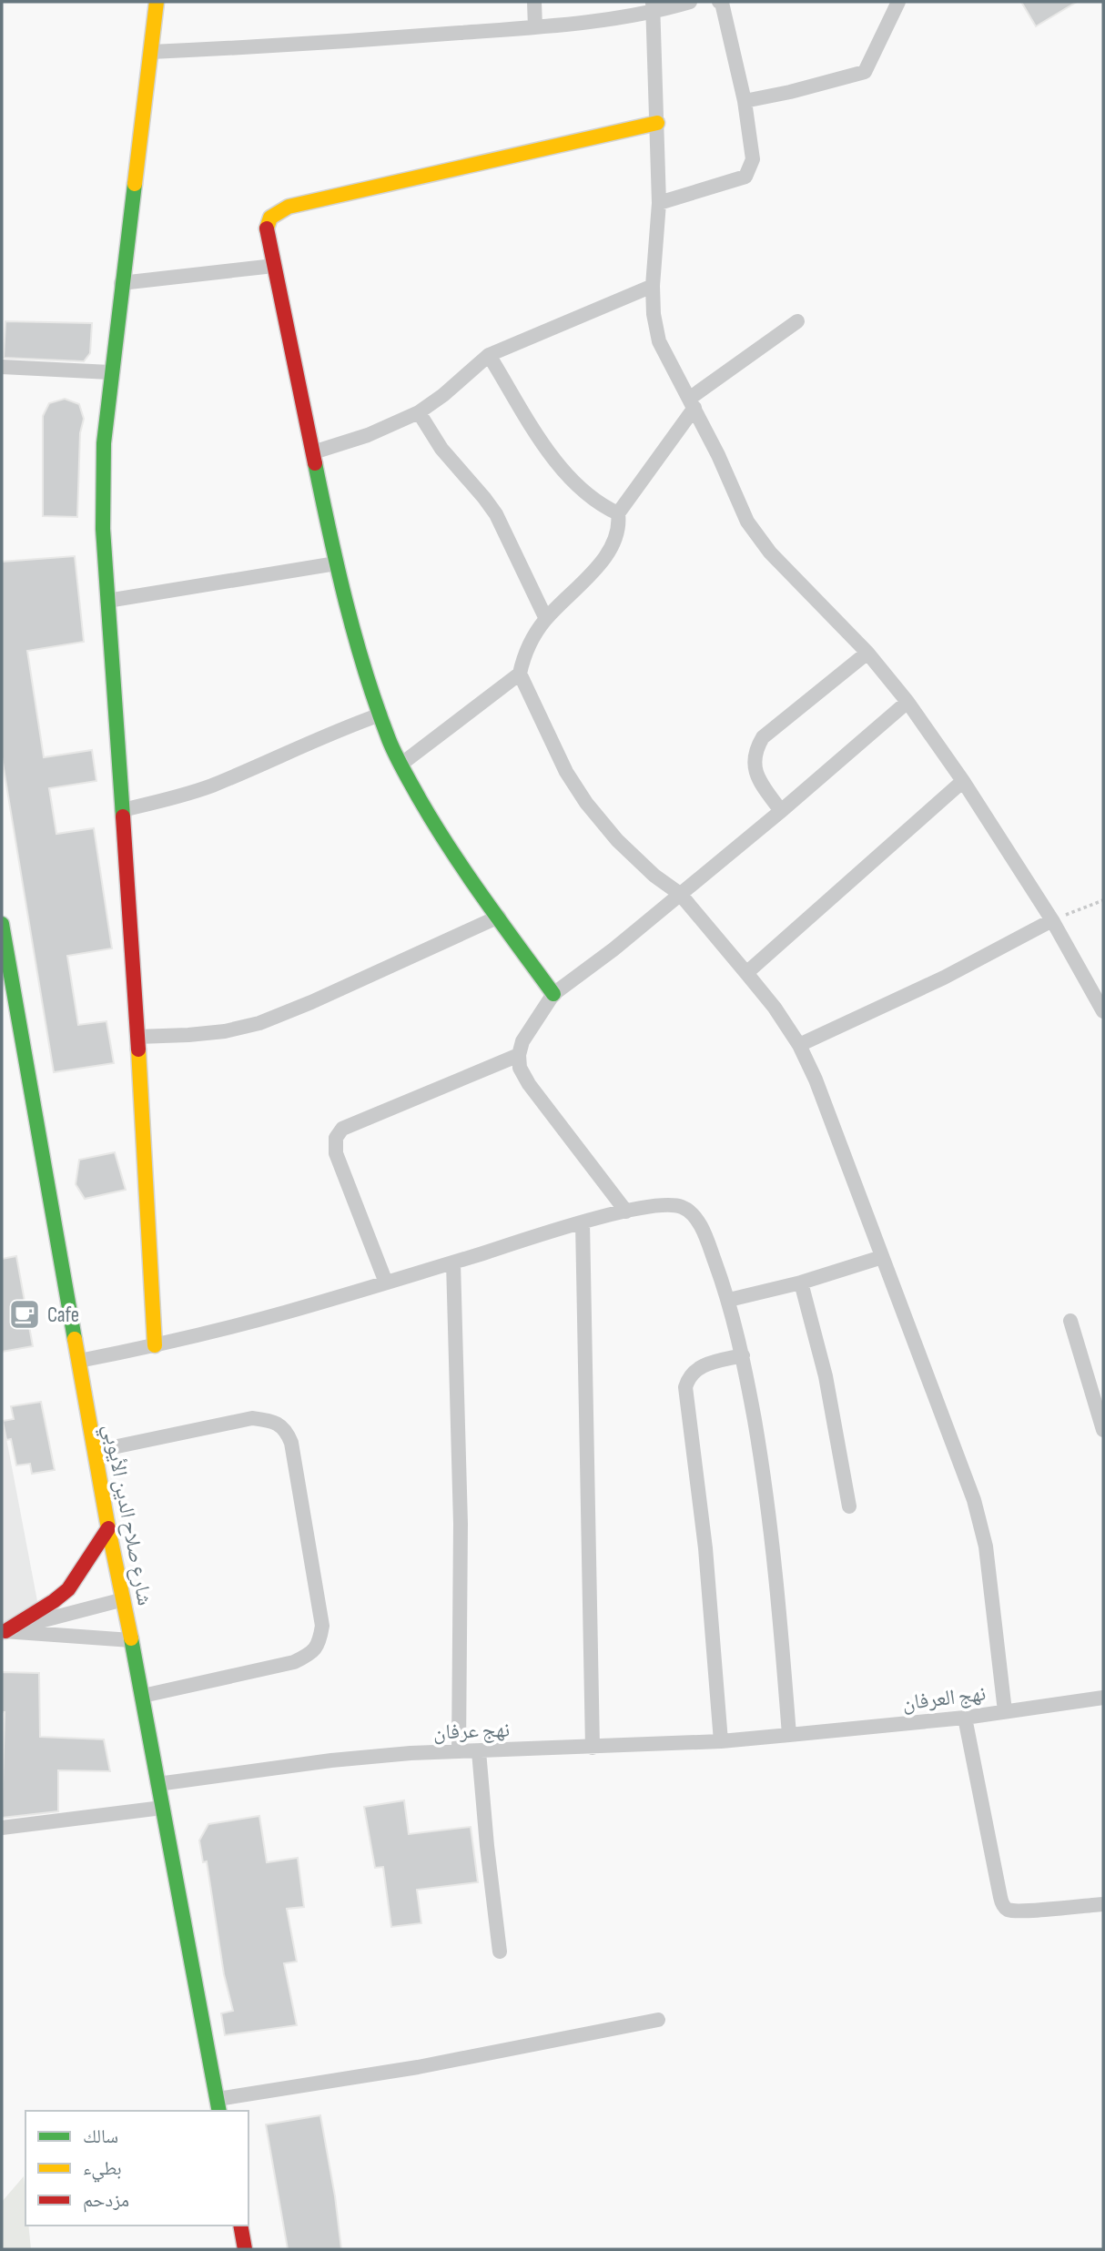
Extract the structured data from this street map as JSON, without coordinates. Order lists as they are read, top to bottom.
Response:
{
  "streets": {
    "street": ["شارع صلاح الدين الأيوبي", "نهج العرفان", "نهج عرفان"]
  },
  "crossings": [
    ["شارع صلاح الدين الأيوبي", "نهج عرفان"],
    ["نهج العرفان", "نهج عرفان"]
  ],
  "places": {
    "cafe": ["Cafe"]
  },
  "legend": ["سالك", "بطيء", "مزدحم"]
}
